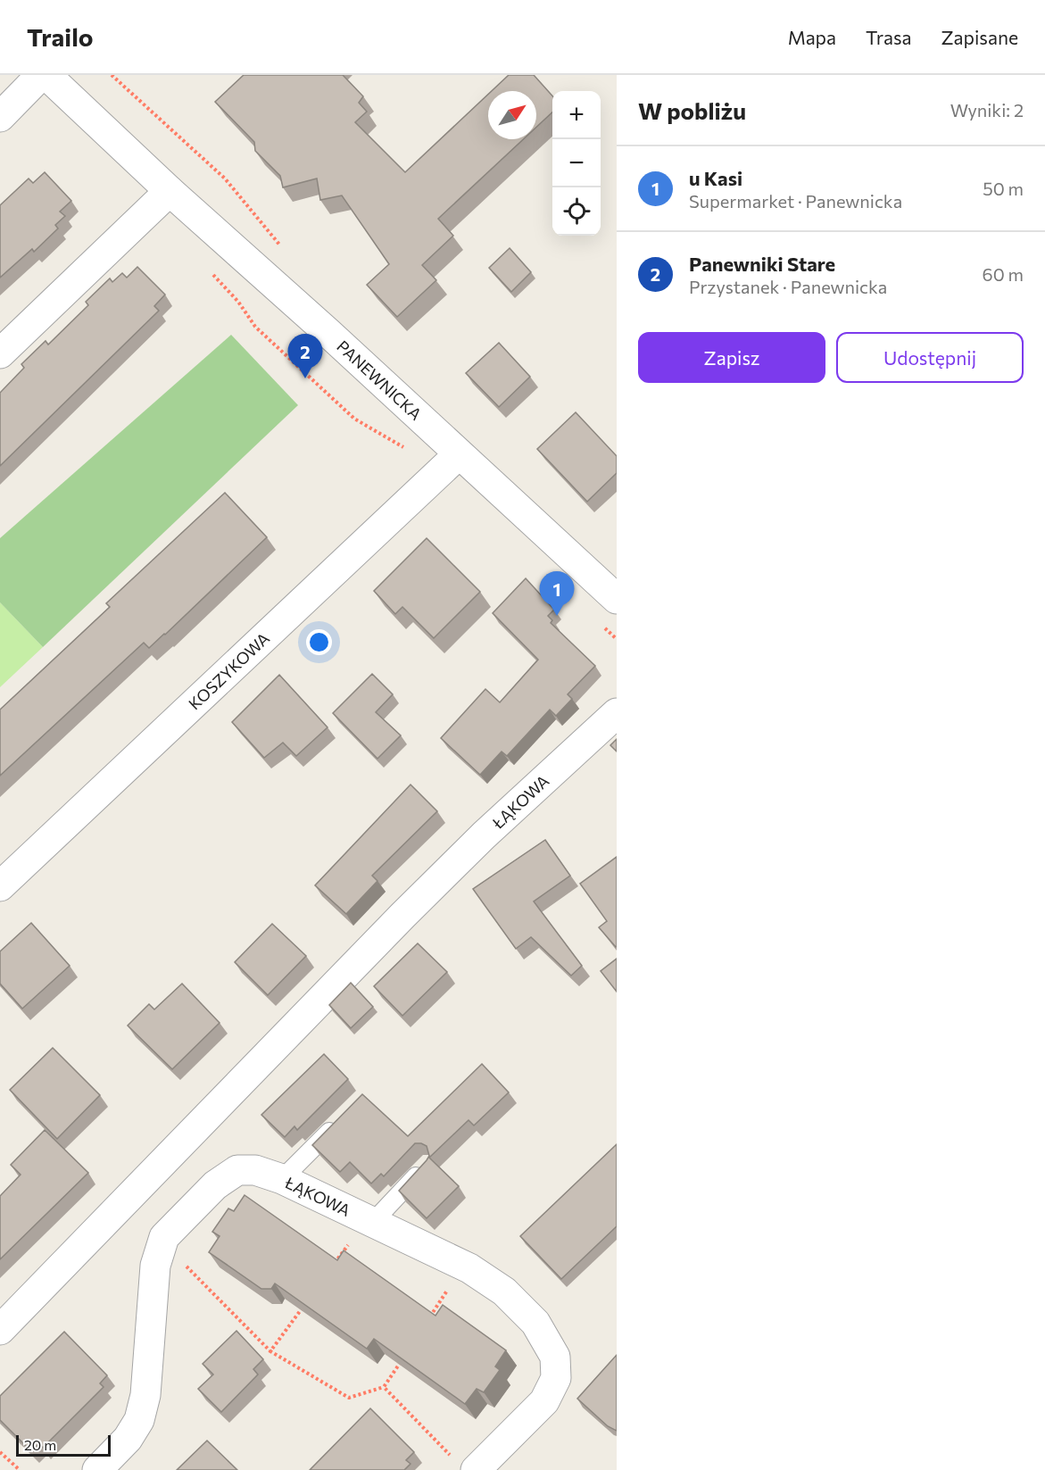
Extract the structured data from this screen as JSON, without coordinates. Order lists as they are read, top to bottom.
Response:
{
  "streets": {
    "street": ["PANEWNICKA", "KOSZYKOWA", "ŁĄKOWA"]
  },
  "crossings": [
    ["PANEWNICKA", "KOSZYKOWA"]
  ],
  "scale_bar": "20 m",
  "north": "top right",
  "page": {
    "header": "Trailo",
    "nav": ["Mapa", "Trasa", "Zapisane"],
    "heading": ["W pobliżu", "Wyniki: 2"],
    "map_buttons": ["+", "−"],
    "list": [
      {
        "mark": "1",
        "name": "u Kasi",
        "note": "Supermarket · Panewnicka",
        "value": "50 m"
      },
      {
        "mark": "2",
        "name": "Panewniki Stare",
        "note": "Przystanek · Panewnicka",
        "value": "60 m"
      }
    ],
    "buttons": ["Zapisz", "Udostępnij"],
    "pins": ["2", "1"],
    "scale": "20 m"
  }
}
